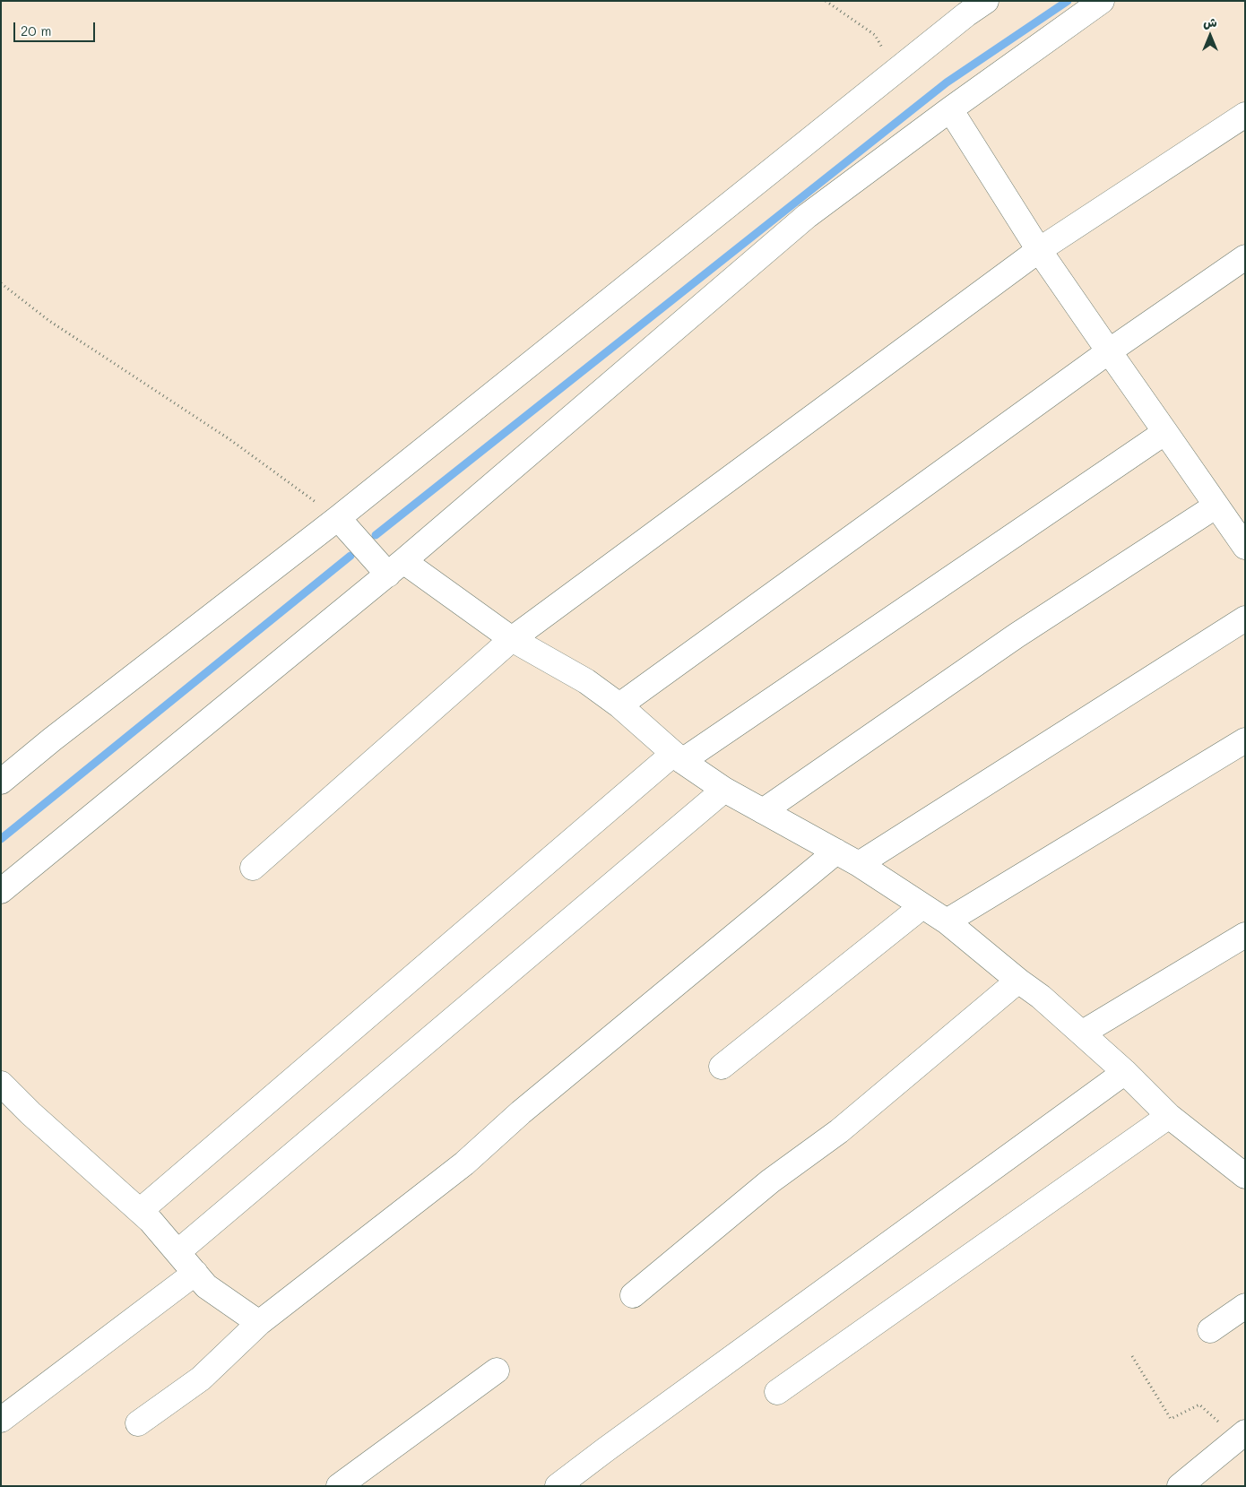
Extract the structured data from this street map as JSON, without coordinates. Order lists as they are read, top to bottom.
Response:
{
  "scale_bar": "20 m",
  "north": "top"
}
